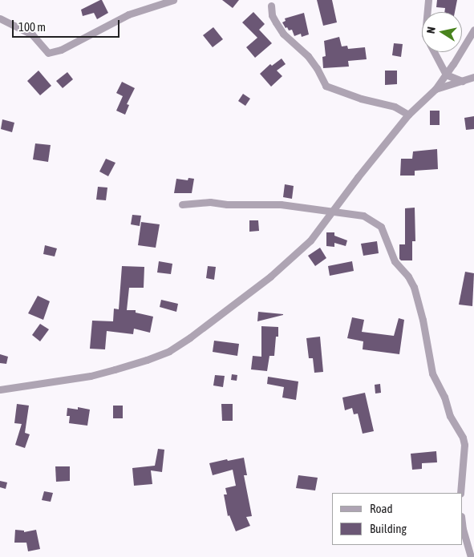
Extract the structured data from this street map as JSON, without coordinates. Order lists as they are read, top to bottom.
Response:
{
  "legend": ["Road", "Building"],
  "scale_bar": "100 m",
  "north": "left"
}
